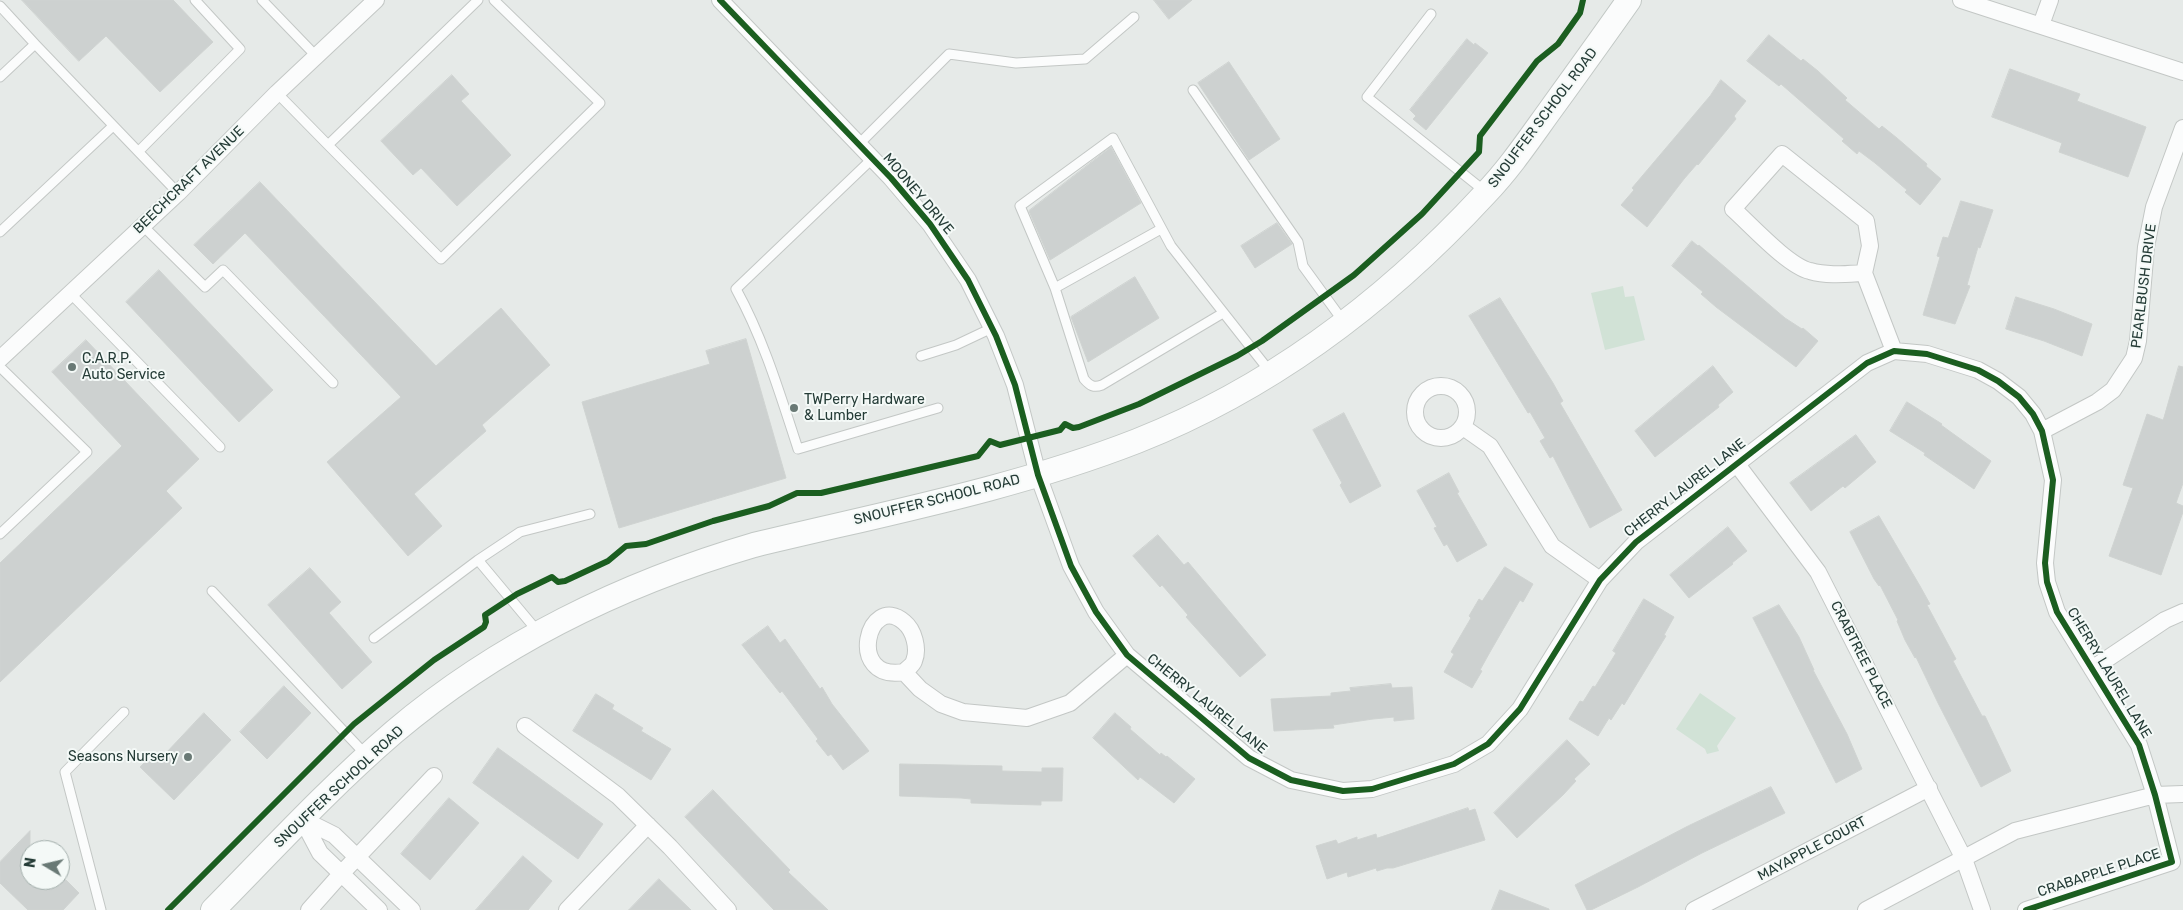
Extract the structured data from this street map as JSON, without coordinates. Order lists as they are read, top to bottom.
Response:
{
  "streets": {
    "main road": ["SNOUFFER SCHOOL ROAD"],
    "street": [
      "BEECHCRAFT AVENUE",
      "MOONEY DRIVE",
      "PEARLBUSH DRIVE",
      "CHERRY LAUREL LANE",
      "CRABTREE PLACE",
      "MAYAPPLE COURT",
      "CRABAPPLE PLACE"
    ]
  },
  "crossings": [
    ["SNOUFFER SCHOOL ROAD", "MOONEY DRIVE"],
    ["SNOUFFER SCHOOL ROAD", "CHERRY LAUREL LANE"],
    ["MOONEY DRIVE", "CHERRY LAUREL LANE"],
    ["PEARLBUSH DRIVE", "CHERRY LAUREL LANE"],
    ["CHERRY LAUREL LANE", "CRABTREE PLACE"],
    ["CHERRY LAUREL LANE", "CRABAPPLE PLACE"],
    ["CRABTREE PLACE", "MAYAPPLE COURT"]
  ],
  "places": ["C.A.R.P. Auto Service", "TWPerry Hardware & Lumber", "Seasons Nursery"],
  "north": "left"
}
